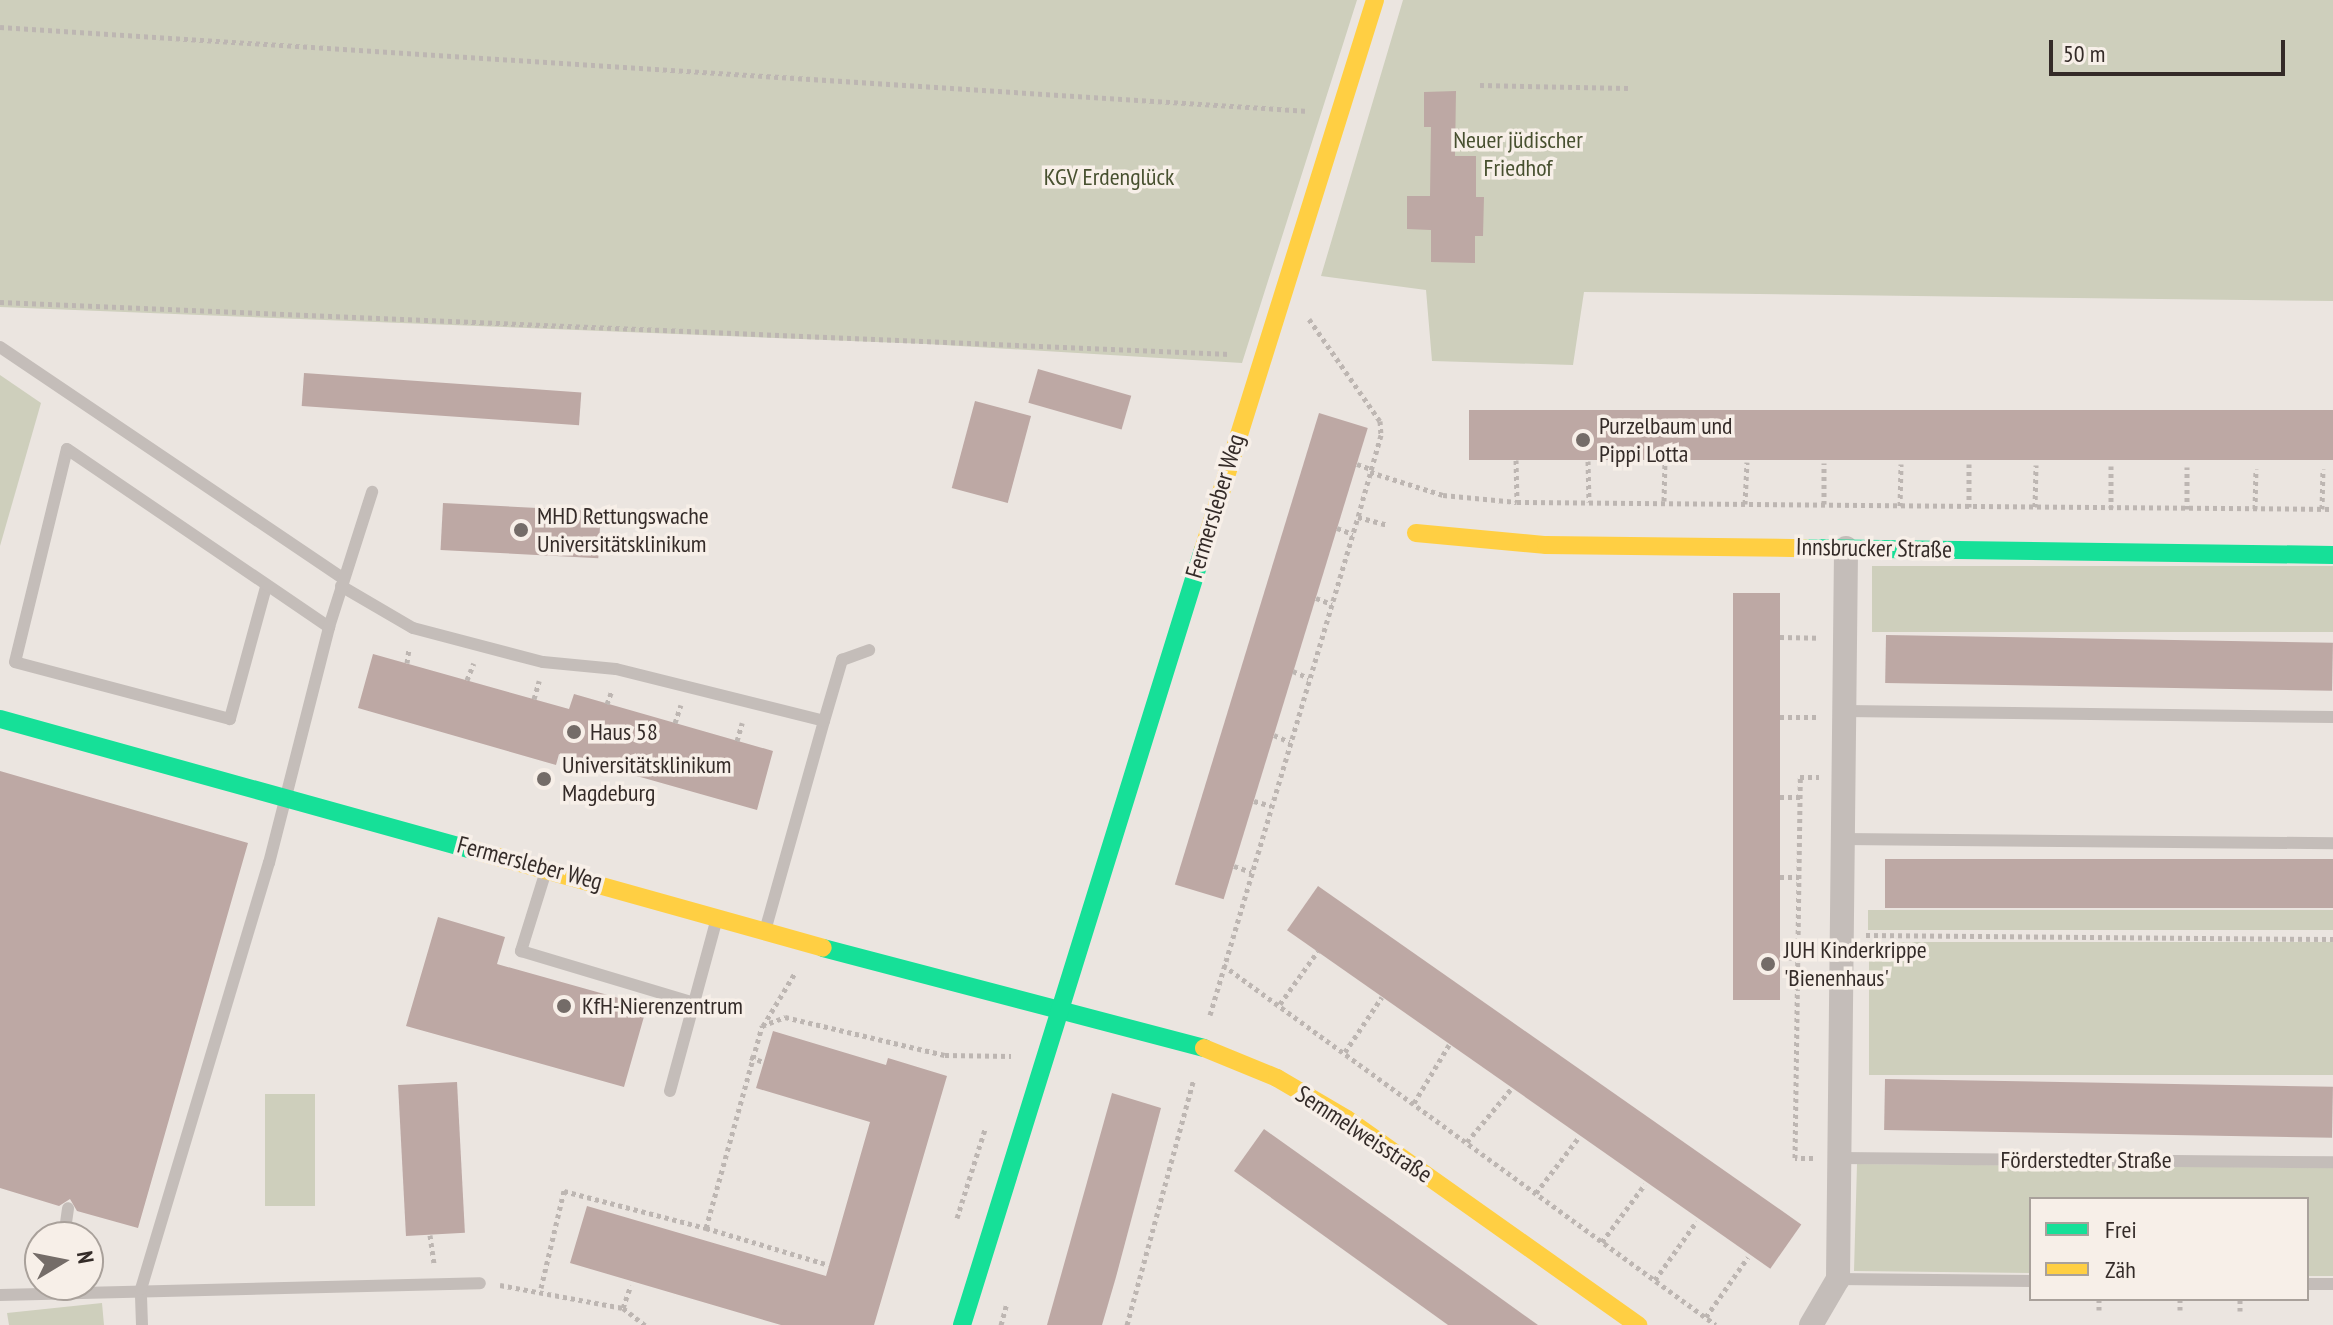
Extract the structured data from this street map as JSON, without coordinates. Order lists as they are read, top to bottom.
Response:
{
  "streets": {
    "street": ["Fermersleber Weg", "Innsbrucker Straße", "Semmelweisstraße"],
    "lane": ["Förderstedter Straße"]
  },
  "crossings": [
    ["Fermersleber Weg", "Semmelweisstraße"]
  ],
  "parks": ["Neuer jüdischer Friedhof", "KGV Erdenglück"],
  "places": [
    "Purzelbaum und Pippi Lotta",
    "MHD Rettungswache Universitätsklinikum",
    "Haus 58",
    "Universitätsklinikum Magdeburg",
    "JUH Kinderkrippe 'Bienenhaus'",
    "KfH-Nierenzentrum"
  ],
  "legend": ["Frei", "Zäh"],
  "scale_bar": "50 m",
  "north": "right"
}
